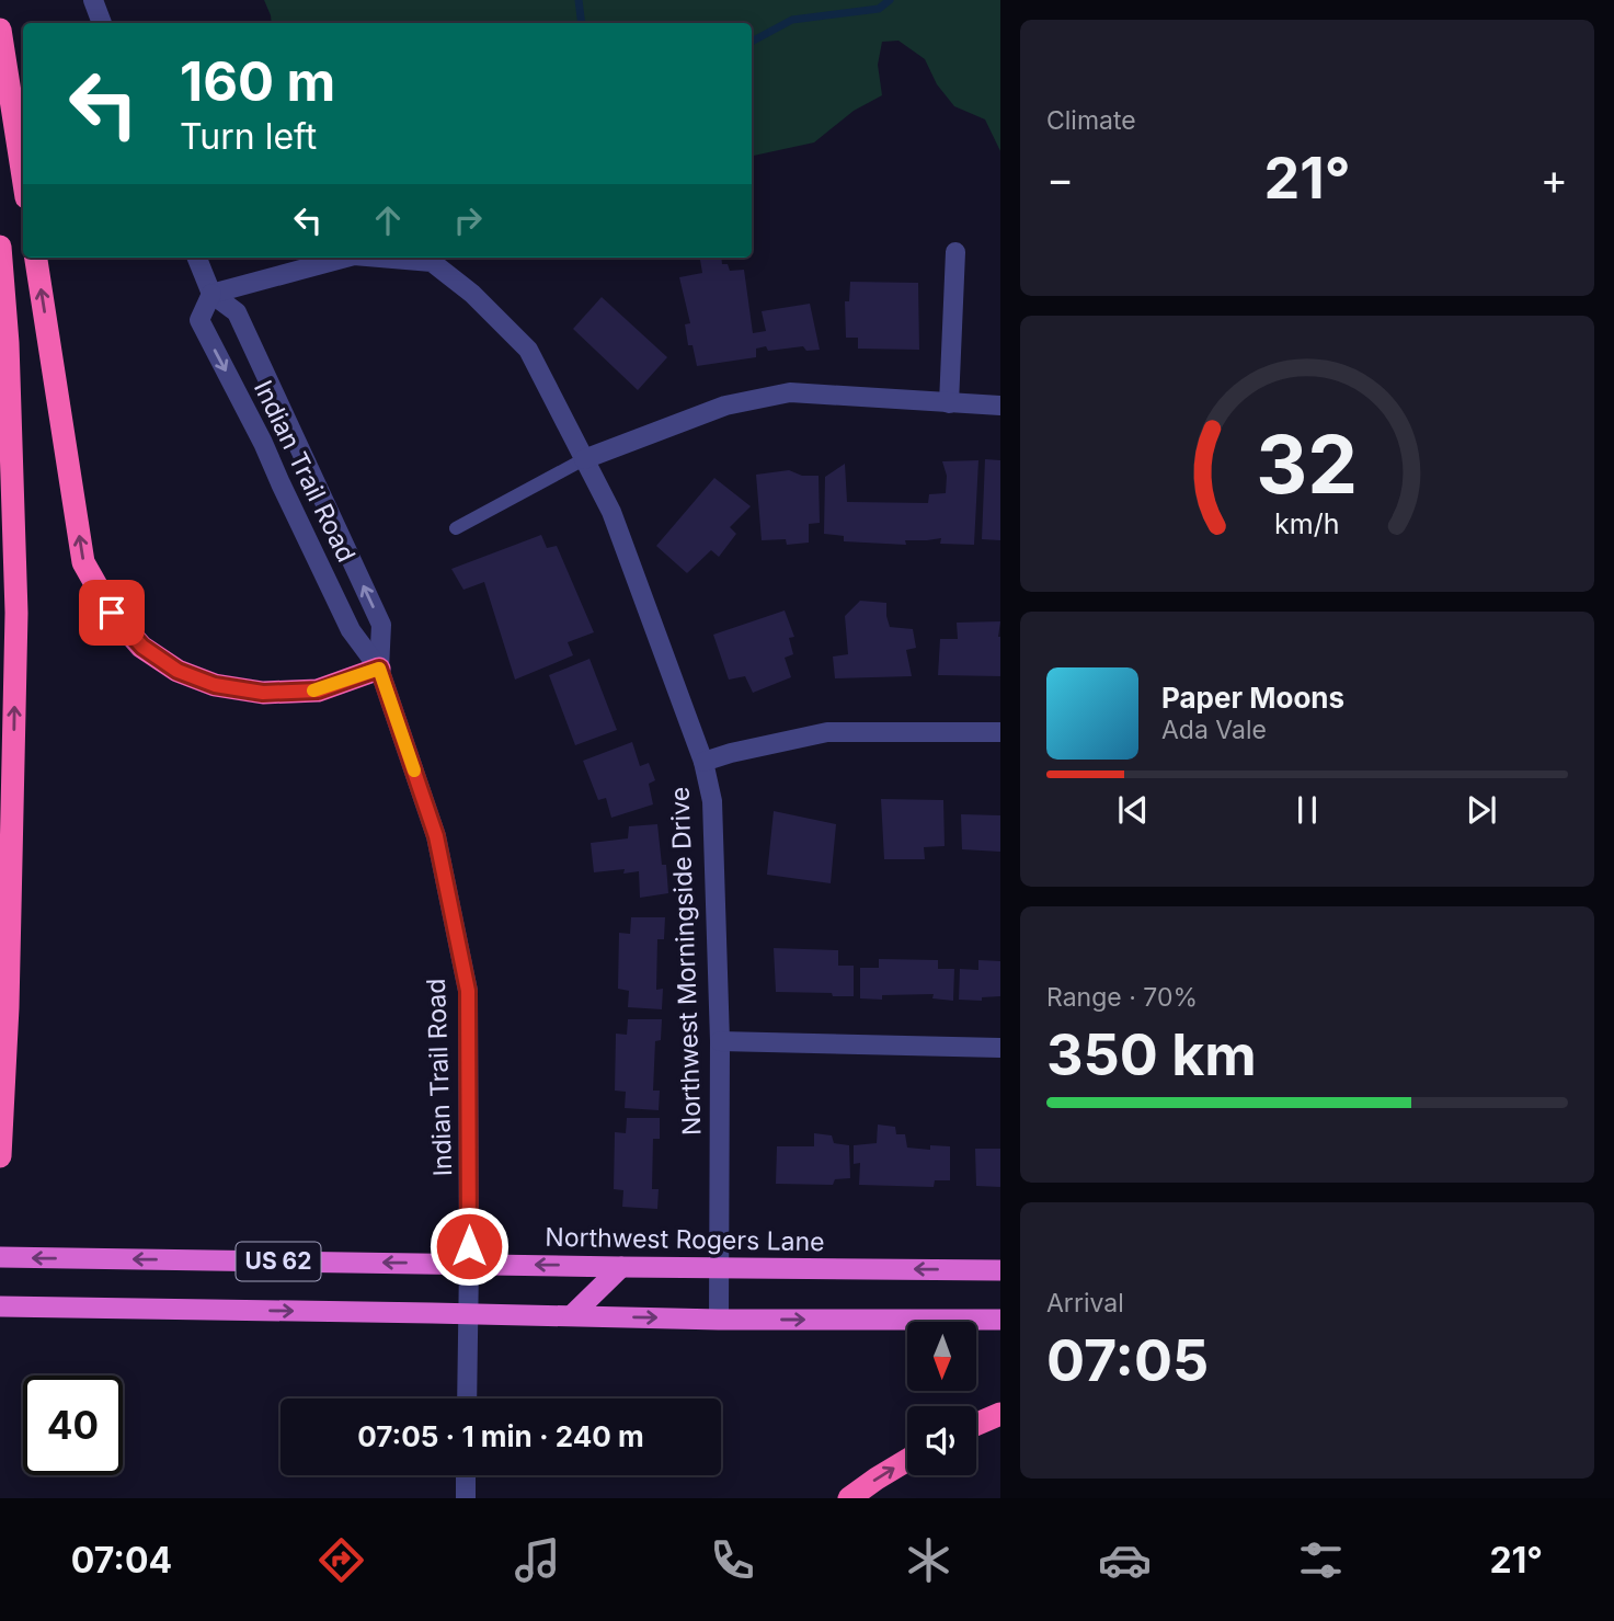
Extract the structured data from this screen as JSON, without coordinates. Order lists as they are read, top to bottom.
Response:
{
  "streets": {
    "highway": ["Northwest Rogers Lane", "US 62"],
    "street": ["Indian Trail Road", "Northwest Morningside Drive"]
  },
  "crossings": [
    ["Indian Trail Road", "Northwest Morningside Drive"],
    ["Indian Trail Road", "Northwest Rogers Lane"],
    ["Northwest Morningside Drive", "Northwest Rogers Lane"]
  ],
  "north": "bottom",
  "page": {
    "tile": [
      "Climate",
      ["Range · 70%", "350 km"],
      ["Arrival", "07:05"]
    ],
    "turn": ["160 m", "Turn left"],
    "heat": ["−", "21°", "+"],
    "song": ["Paper Moons", "Ada Vale"],
    "limit": "40",
    "trip": "07:05 · 1 min · 240 m",
    "tabs": ["07:04", "21°"],
    "gauge": ["32", "km/h"]
  }
}
